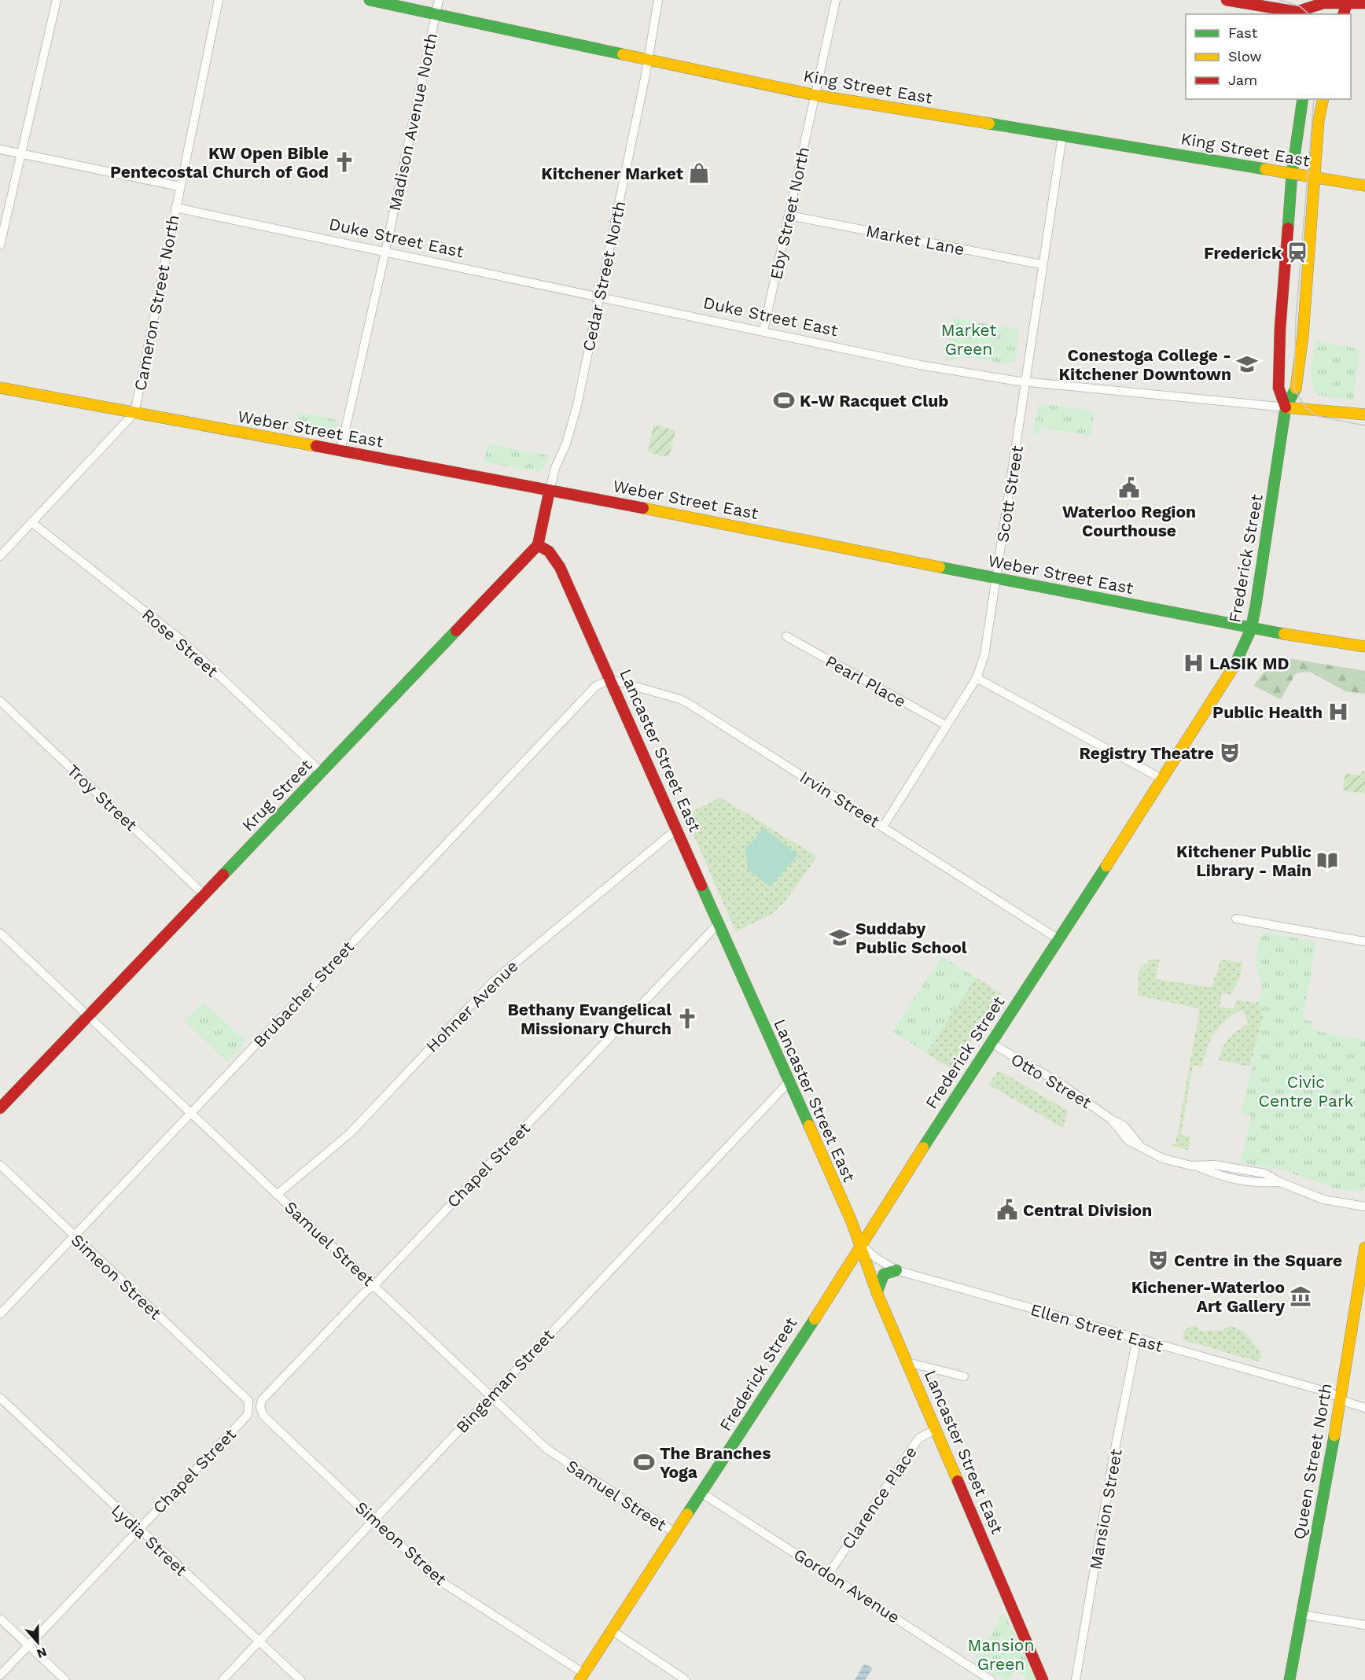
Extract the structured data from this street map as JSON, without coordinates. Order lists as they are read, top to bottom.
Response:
{
  "streets": {
    "main road": [
      "King Street East",
      "Duke Street East",
      "Weber Street East",
      "Frederick Street",
      "Lancaster Street East",
      "Krug Street",
      "Queen Street North"
    ],
    "street": [
      "Madison Avenue North",
      "Eby Street North",
      "Market Lane",
      "Cedar Street North",
      "Cameron Street North",
      "Scott Street",
      "Rose Street",
      "Pearl Place",
      "Troy Street",
      "Irvin Street",
      "Brubacher Street",
      "Hohner Avenue",
      "Otto Street",
      "Chapel Street",
      "Samuel Street",
      "Simeon Street",
      "Ellen Street East",
      "Bingeman Street",
      "Clarence Place",
      "Mansion Street",
      "Lydia Street",
      "Gordon Avenue"
    ]
  },
  "crossings": [
    ["King Street East", "Madison Avenue North"],
    ["King Street East", "Eby Street North"],
    ["King Street East", "Cedar Street North"],
    ["King Street East", "Scott Street"],
    ["King Street East", "Frederick Street"],
    ["Madison Avenue North", "Duke Street East"],
    ["Madison Avenue North", "Weber Street East"],
    ["Eby Street North", "Duke Street East"],
    ["Eby Street North", "Market Lane"],
    ["Duke Street East", "Cedar Street North"],
    ["Duke Street East", "Cameron Street North"],
    ["Duke Street East", "Scott Street"],
    ["Duke Street East", "Frederick Street"],
    ["Market Lane", "Scott Street"],
    ["Cedar Street North", "Weber Street East"],
    ["Cameron Street North", "Weber Street East"],
    ["Cameron Street North", "Rose Street"],
    ["Weber Street East", "Scott Street"],
    ["Weber Street East", "Frederick Street"],
    ["Scott Street", "Pearl Place"],
    ["Scott Street", "Irvin Street"],
    ["Frederick Street", "Lancaster Street East"],
    ["Frederick Street", "Irvin Street"],
    ["Frederick Street", "Otto Street"],
    ["Frederick Street", "Samuel Street"],
    ["Frederick Street", "Simeon Street"],
    ["Frederick Street", "Ellen Street East"],
    ["Frederick Street", "Gordon Avenue"],
    ["Rose Street", "Krug Street"],
    ["Lancaster Street East", "Krug Street"],
    ["Lancaster Street East", "Irvin Street"],
    ["Lancaster Street East", "Brubacher Street"],
    ["Lancaster Street East", "Hohner Avenue"],
    ["Lancaster Street East", "Chapel Street"],
    ["Lancaster Street East", "Ellen Street East"],
    ["Lancaster Street East", "Bingeman Street"],
    ["Lancaster Street East", "Clarence Place"],
    ["Krug Street", "Troy Street"],
    ["Krug Street", "Samuel Street"],
    ["Irvin Street", "Brubacher Street"],
    ["Brubacher Street", "Samuel Street"],
    ["Brubacher Street", "Simeon Street"],
    ["Hohner Avenue", "Samuel Street"],
    ["Chapel Street", "Samuel Street"],
    ["Chapel Street", "Simeon Street"],
    ["Chapel Street", "Lydia Street"],
    ["Samuel Street", "Bingeman Street"],
    ["Simeon Street", "Bingeman Street"],
    ["Ellen Street East", "Queen Street North"],
    ["Ellen Street East", "Mansion Street"],
    ["Bingeman Street", "Lydia Street"],
    ["Clarence Place", "Gordon Avenue"]
  ],
  "parks": ["Market Green", "Civic Centre Park", "Mansion Green"],
  "places": {
    "church": ["KW Open Bible Pentecostal Church of God", "Bethany Evangelical Missionary Church"],
    "shop": ["Kitchener Market"],
    "station": ["Frederick"],
    "school or university": ["Conestoga College - Kitchener Downtown", "Suddaby Public School"],
    "sports": ["K-W Racquet Club", "The Branches Yoga"],
    "public building": ["Waterloo Region Courthouse", "Central Division"],
    "hospital": ["LASIK MD", "Public Health"],
    "theatre": ["Registry Theatre", "Centre in the Square"],
    "library": ["Kitchener Public Library - Main"],
    "museum": ["Kichener-Waterloo Art Gallery"]
  },
  "legend": ["Fast", "Slow", "Jam"],
  "north": "bottom"
}
